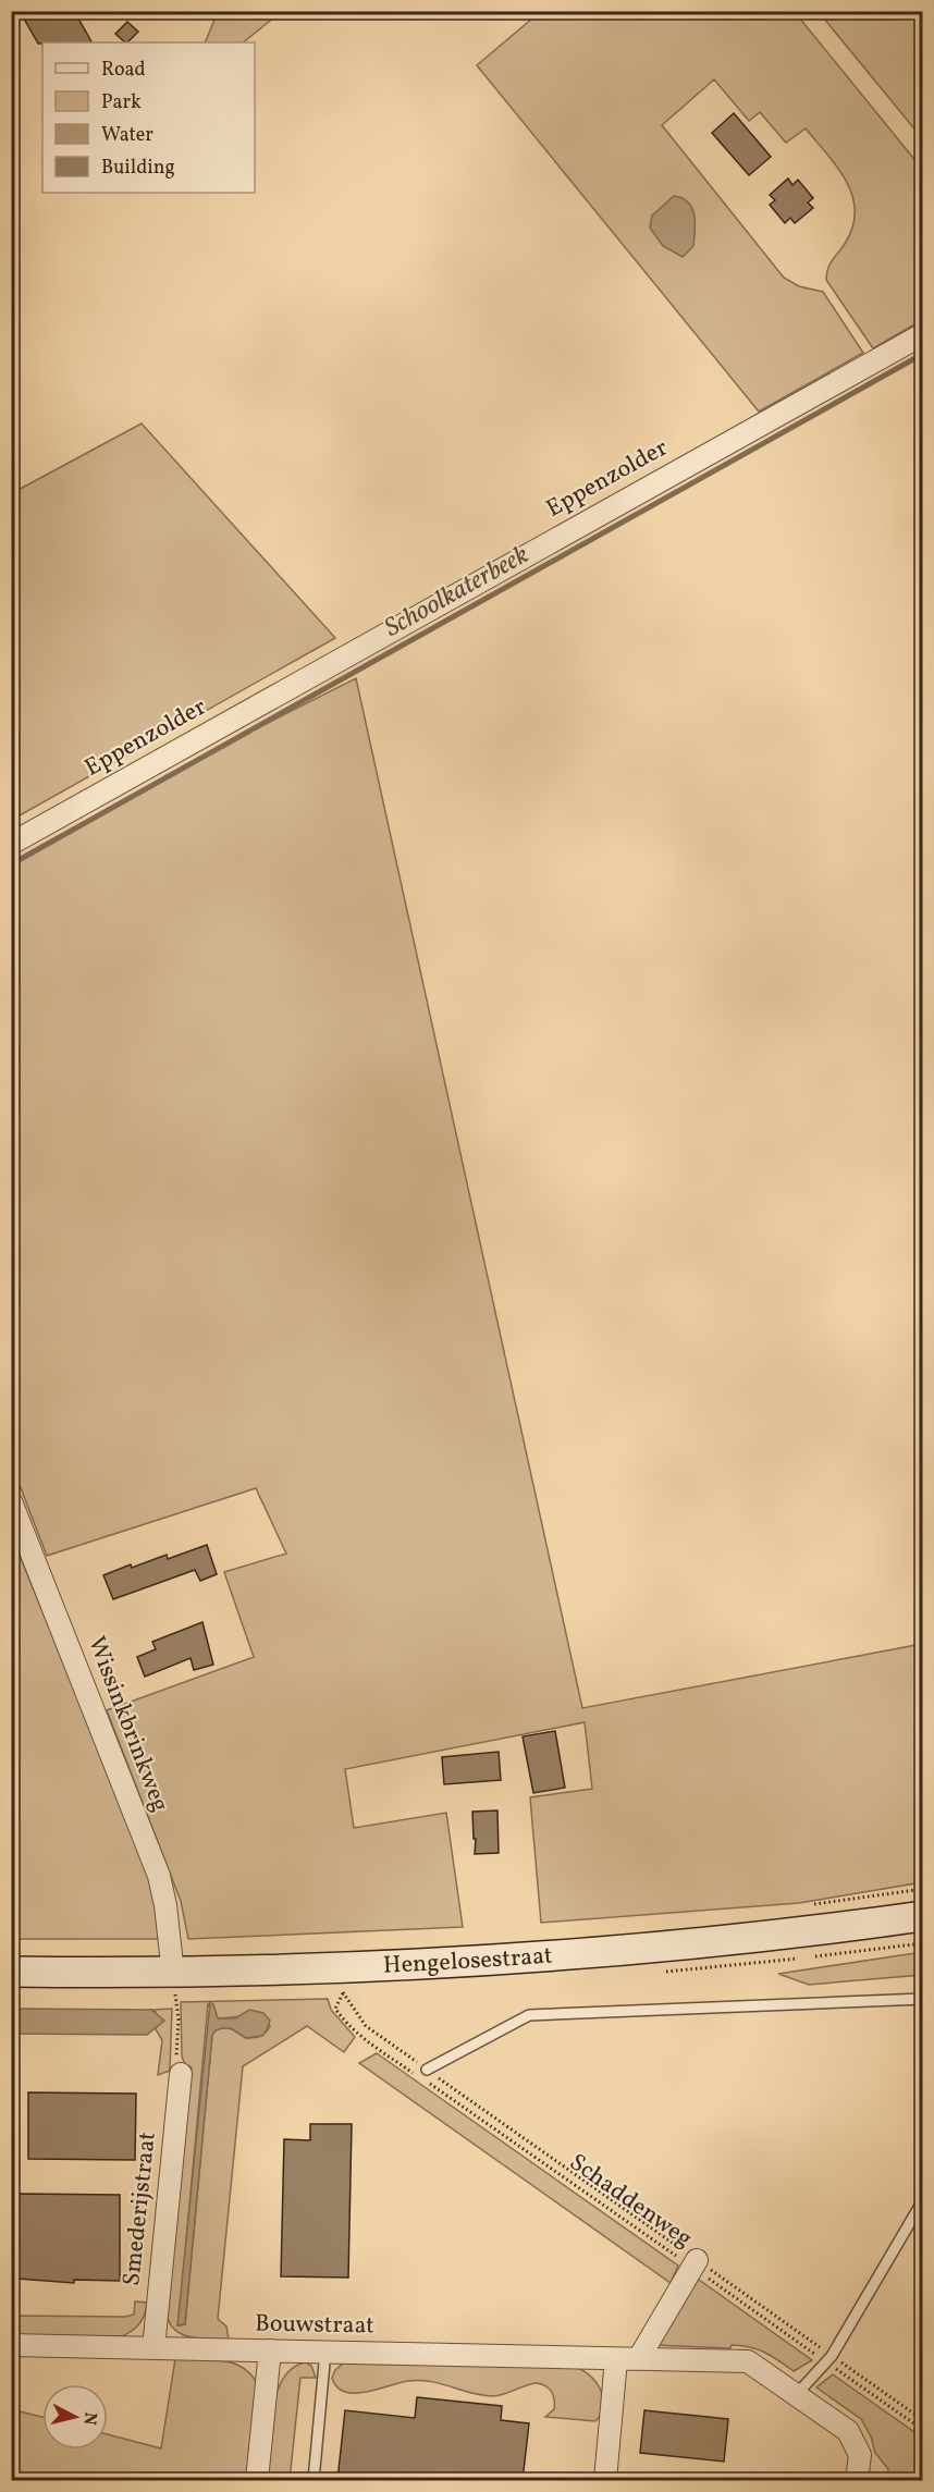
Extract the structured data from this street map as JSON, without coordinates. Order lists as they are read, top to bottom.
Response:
{
  "streets": {
    "main road": ["Hengelosestraat"],
    "street": [
      "Eppenzolder",
      "Wissinkbrinkweg",
      "Smederijstraat",
      "Bouwstraat"
    ],
    "path": ["Schaddenweg"]
  },
  "crossings": [
    ["Wissinkbrinkweg", "Hengelosestraat"],
    ["Hengelosestraat", "Schaddenweg"],
    ["Smederijstraat", "Bouwstraat"]
  ],
  "water": ["Schoolkaterbeek"],
  "legend": [
    "Road",
    "Park",
    "Water",
    "Building"
  ],
  "north": "right"
}
